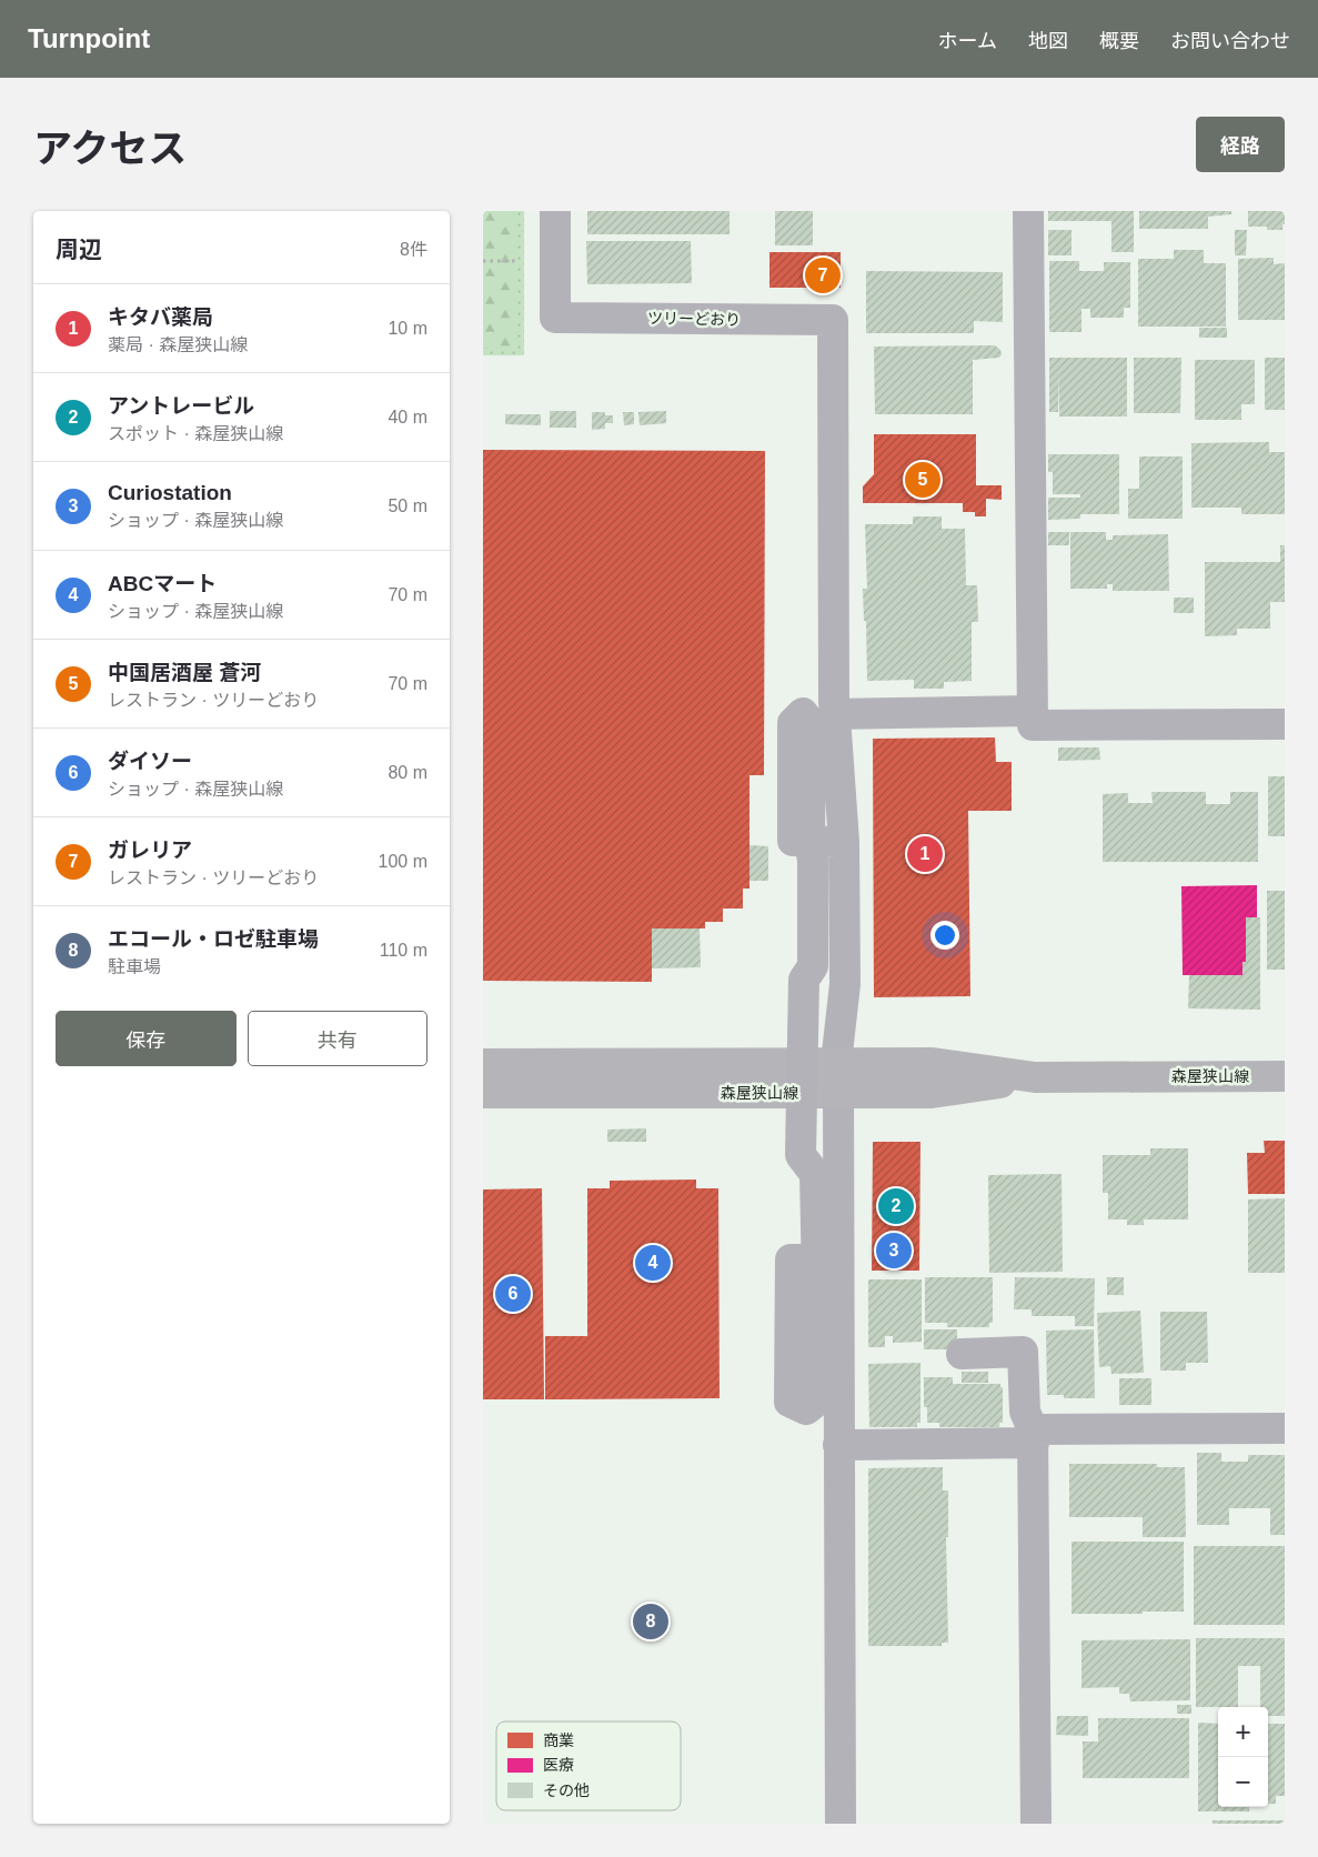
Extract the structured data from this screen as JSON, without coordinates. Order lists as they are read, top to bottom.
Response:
{
  "streets": {
    "main road": ["森屋狭山線"],
    "street": ["ツリーどおり"]
  },
  "legend": ["商業", "医療", "その他"],
  "page": {
    "header": "Turnpoint",
    "nav": [
      "ホーム",
      "地図",
      "概要",
      "お問い合わせ"
    ],
    "title": "アクセス",
    "buttons": [
      "経路",
      ["保存", "共有"]
    ],
    "heading": ["周辺", "8件"],
    "pins": [
      "7",
      "5",
      "1",
      "2",
      "3",
      "4",
      "6",
      "8"
    ],
    "list": [
      {
        "mark": "1",
        "name": "キタバ薬局",
        "note": "薬局 · 森屋狭山線",
        "value": "10 m"
      },
      {
        "mark": "2",
        "name": "アントレービル",
        "note": "スポット · 森屋狭山線",
        "value": "40 m"
      },
      {
        "mark": "3",
        "name": "Curiostation",
        "note": "ショップ · 森屋狭山線",
        "value": "50 m"
      },
      {
        "mark": "4",
        "name": "ABCマート",
        "note": "ショップ · 森屋狭山線",
        "value": "70 m"
      },
      {
        "mark": "5",
        "name": "中国居酒屋 蒼河",
        "note": "レストラン · ツリーどおり",
        "value": "70 m"
      },
      {
        "mark": "6",
        "name": "ダイソー",
        "note": "ショップ · 森屋狭山線",
        "value": "80 m"
      },
      {
        "mark": "7",
        "name": "ガレリア",
        "note": "レストラン · ツリーどおり",
        "value": "100 m"
      },
      {
        "mark": "8",
        "name": "エコール・ロゼ駐車場",
        "note": "駐車場",
        "value": "110 m"
      }
    ],
    "map_buttons": ["+", "−"]
  }
}
